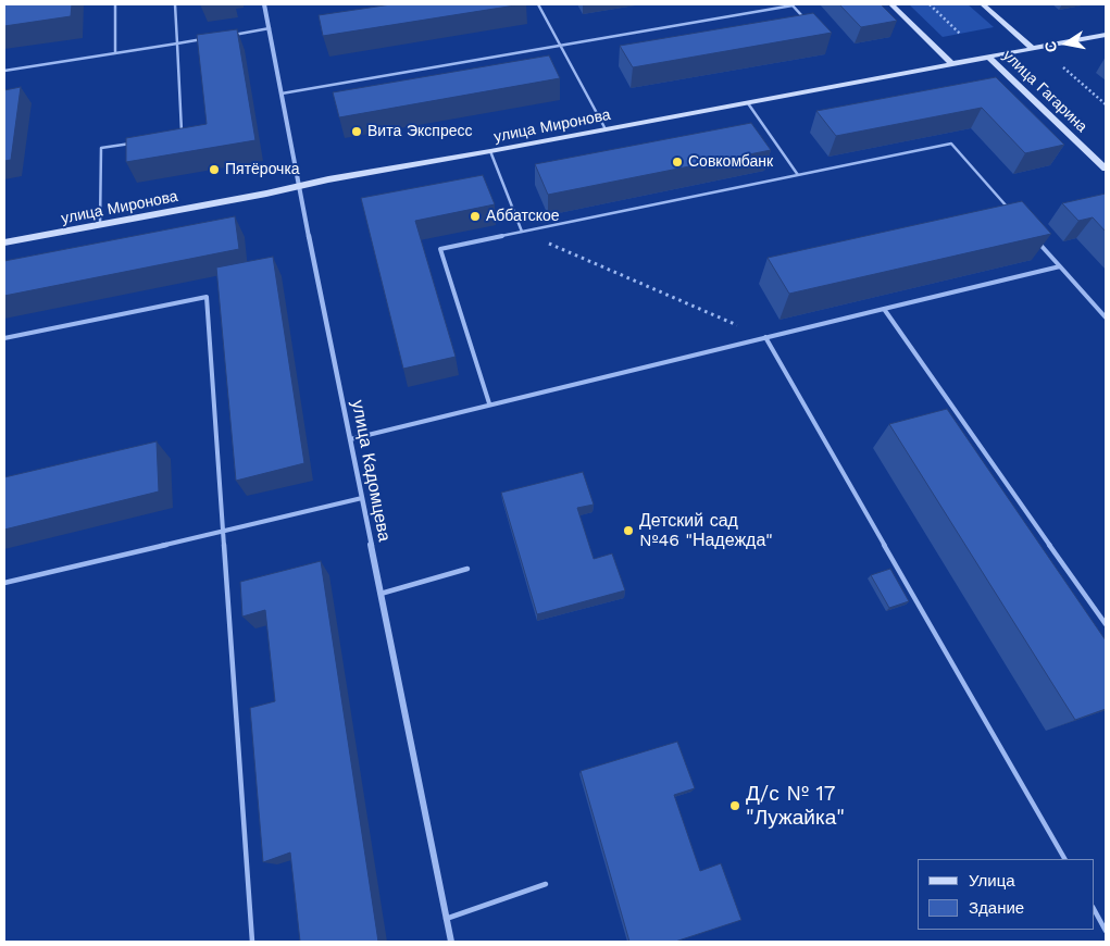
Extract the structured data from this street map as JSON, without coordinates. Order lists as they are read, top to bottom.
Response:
{
  "streets": {
    "main road": ["улица Гагарина", "улица Миронова"],
    "street": ["улица Кадомцева"]
  },
  "crossings": [
    ["улица Гагарина", "улица Миронова"],
    ["улица Миронова", "улица Кадомцева"]
  ],
  "places": [
    "Вита Экспресс",
    "Совкомбанк",
    "Пятёрочка",
    "Аббатское",
    "Детский сад №46 \"Надежда\"",
    "Д/с № 17 \"Лужайка\""
  ],
  "legend": ["Улица", "Здание"],
  "north": "left"
}
